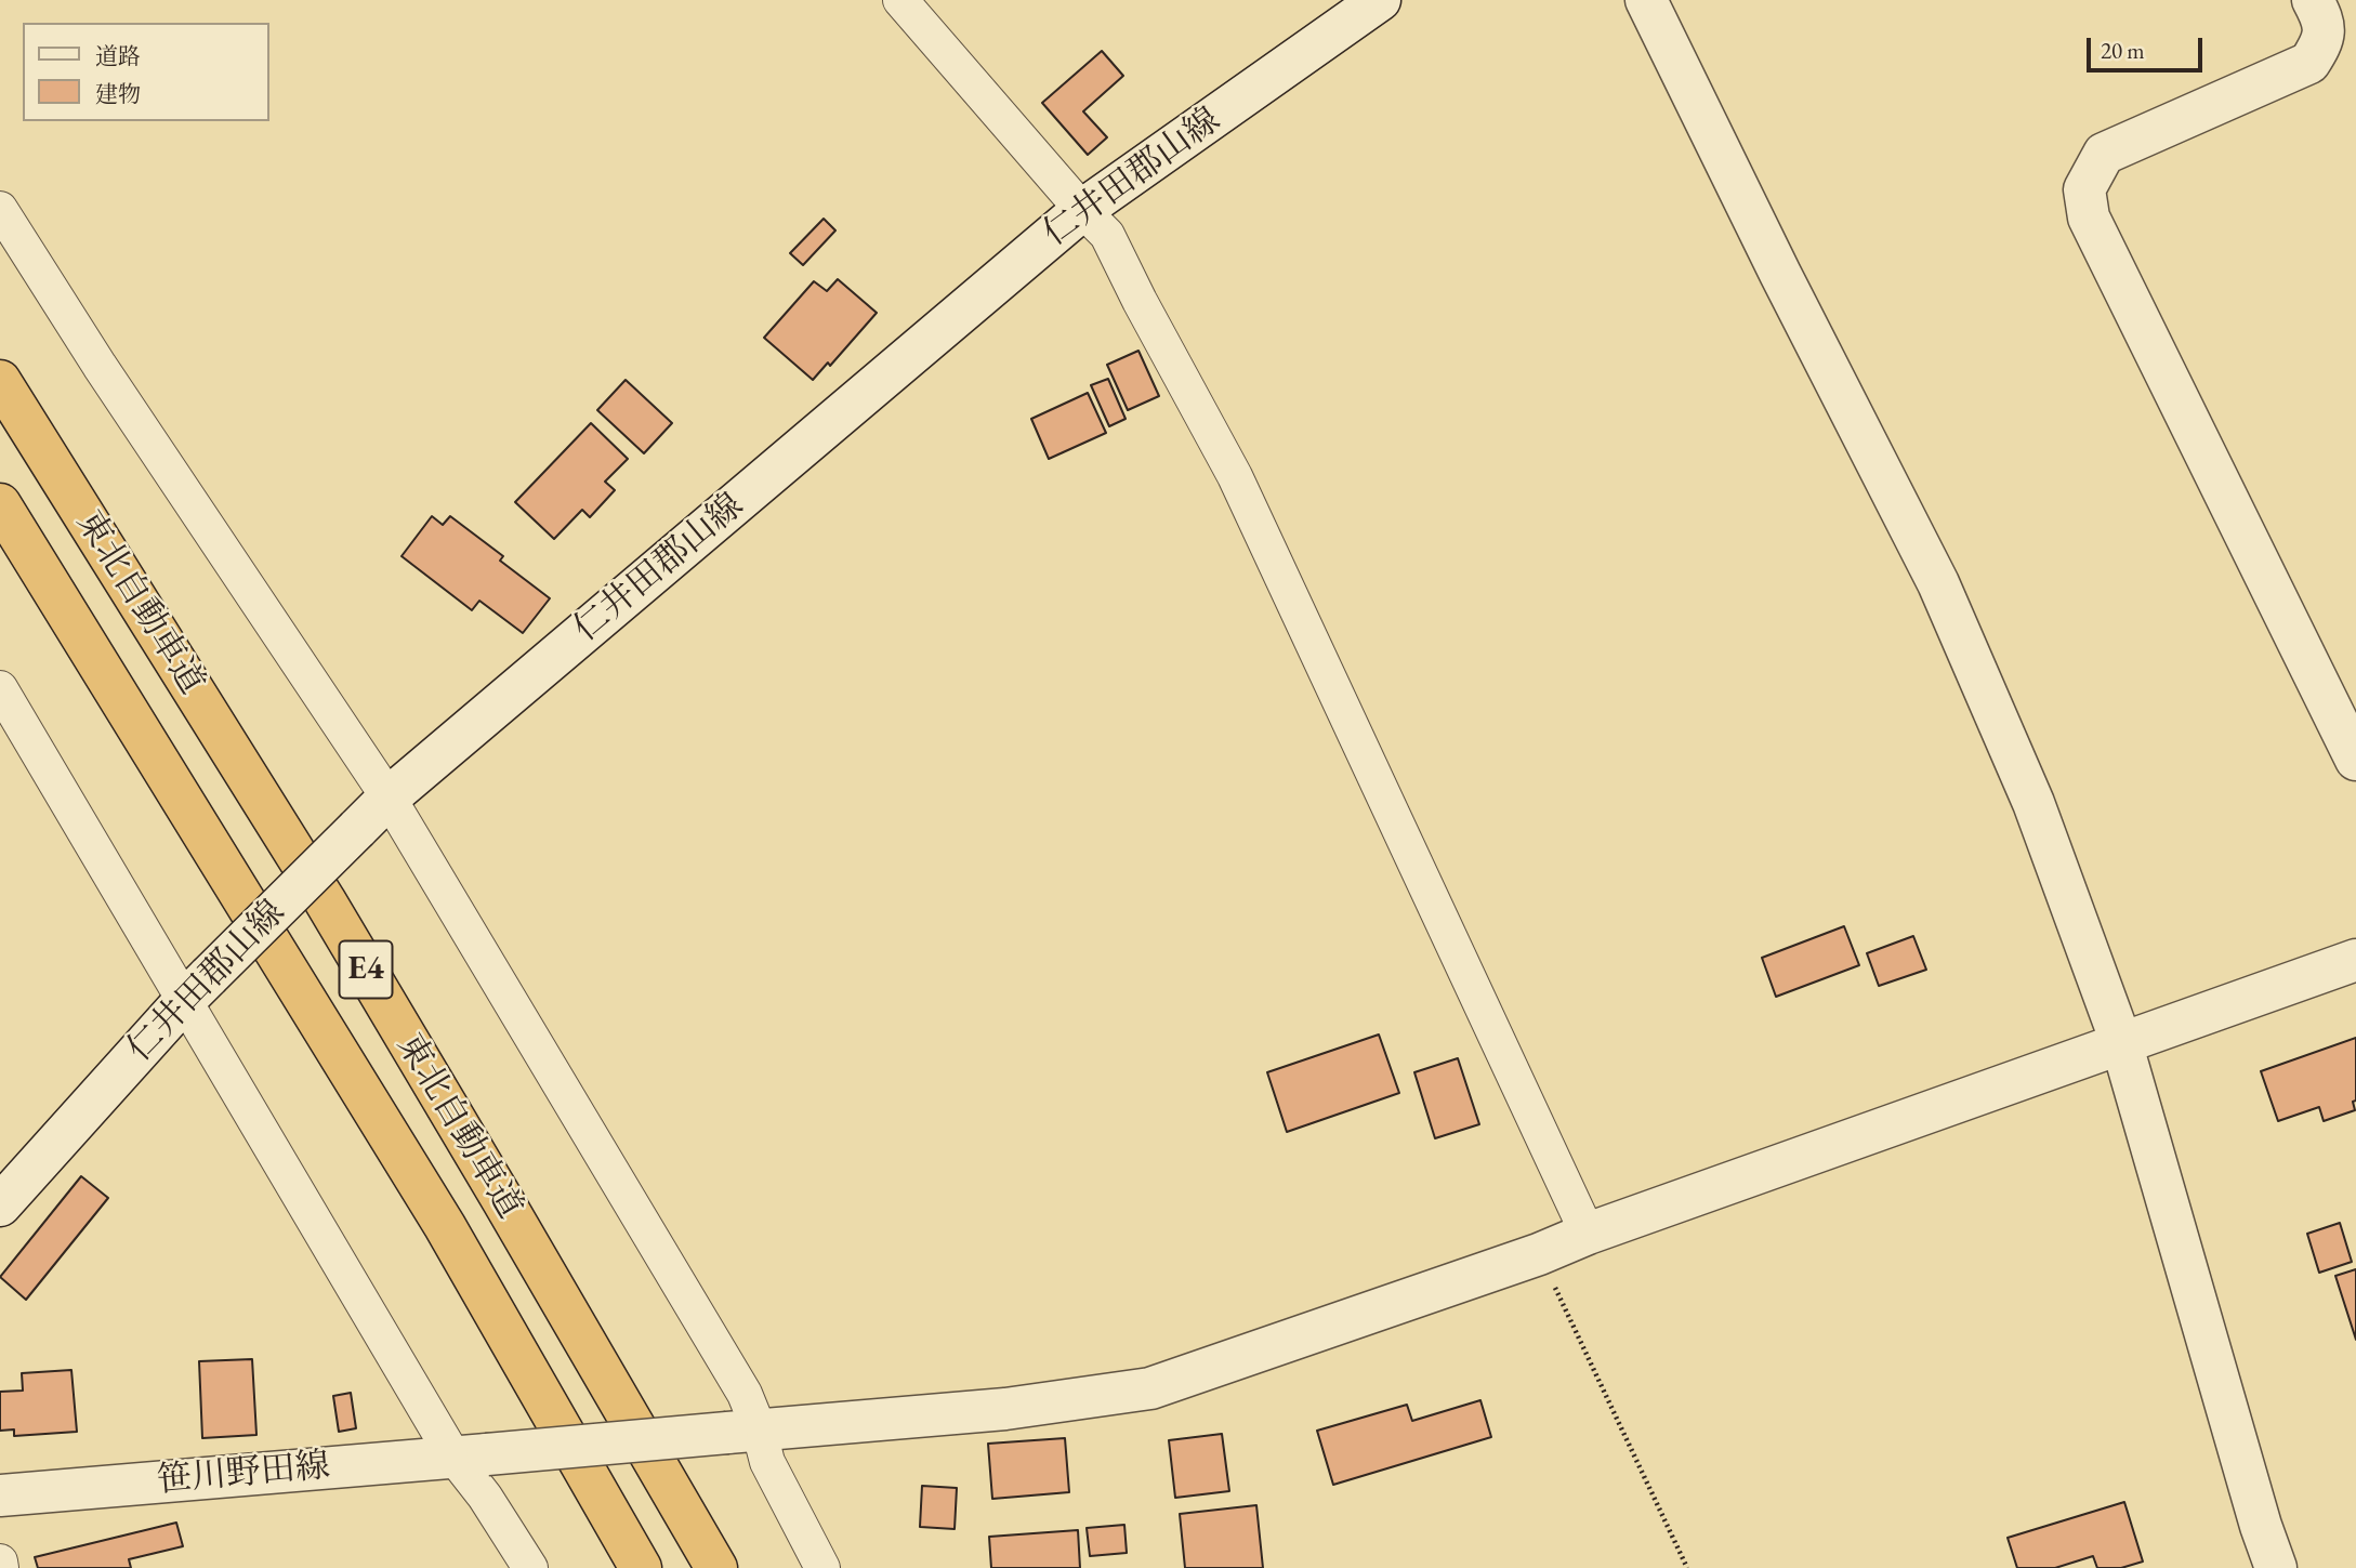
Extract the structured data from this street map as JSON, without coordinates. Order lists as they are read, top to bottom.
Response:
{
  "streets": {
    "highway": ["東北自動車道", "E4"],
    "street": ["仁井田郡山線", "笹川野田線"]
  },
  "legend": ["道路", "建物"],
  "scale_bar": "20 m"
}
